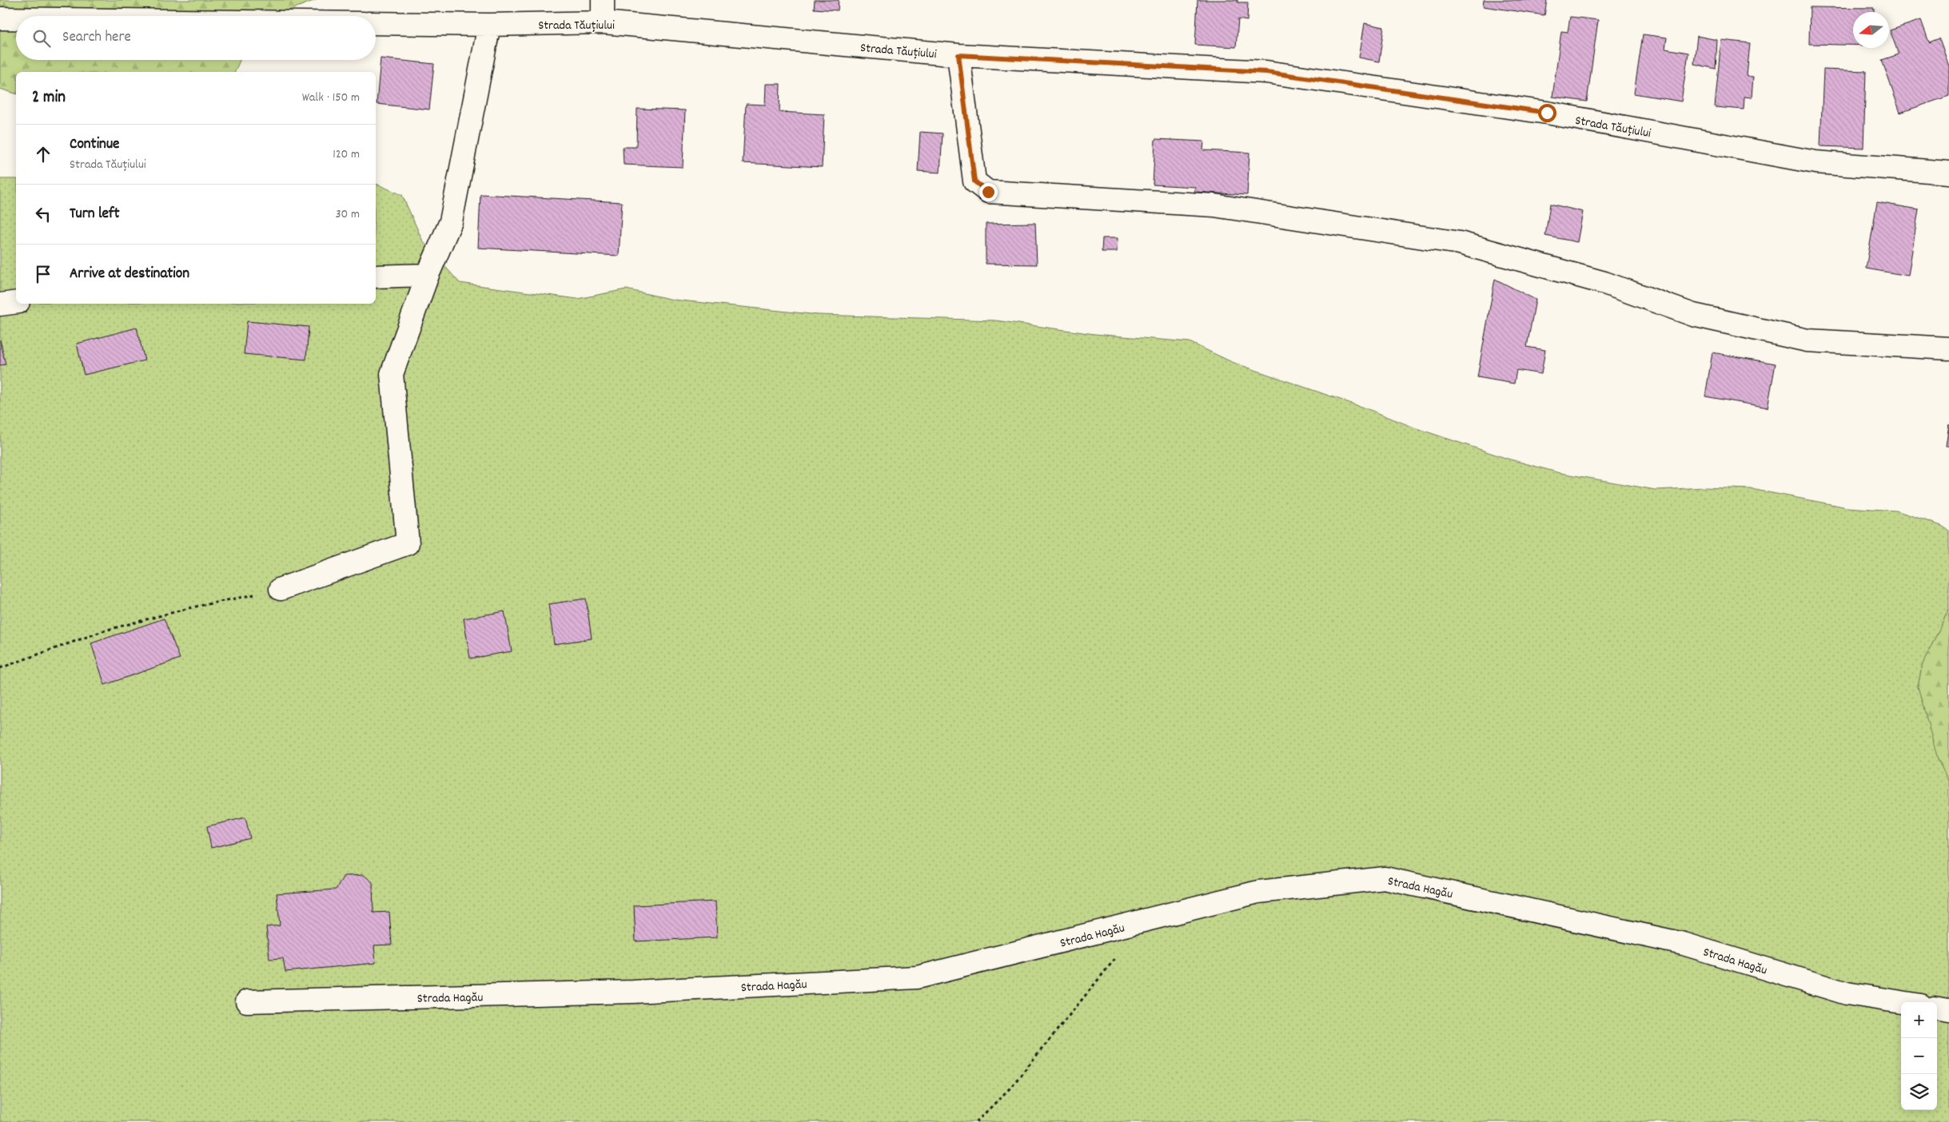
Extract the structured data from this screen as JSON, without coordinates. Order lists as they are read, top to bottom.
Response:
{
  "streets": {
    "street": ["Strada Tăuțiului", "Strada Hagău"]
  },
  "north": "left",
  "page": {
    "search": "Search here",
    "heading": ["2 min", "Walk · 150 m"],
    "list": [
      ["Continue", "Strada Tăuțiului", "120 m"],
      ["Turn left", "30 m"],
      "Arrive at destination"
    ],
    "map_buttons": ["+", "−"]
  }
}
